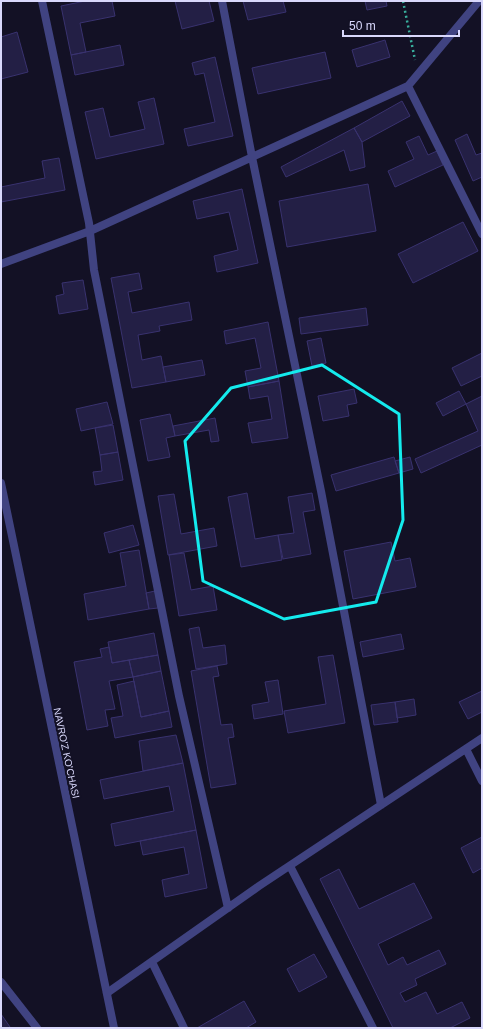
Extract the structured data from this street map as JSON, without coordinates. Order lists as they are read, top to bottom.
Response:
{
  "streets": {
    "street": ["NAVRO'Z KO'CHASI"]
  },
  "scale_bar": "50 m"
}
